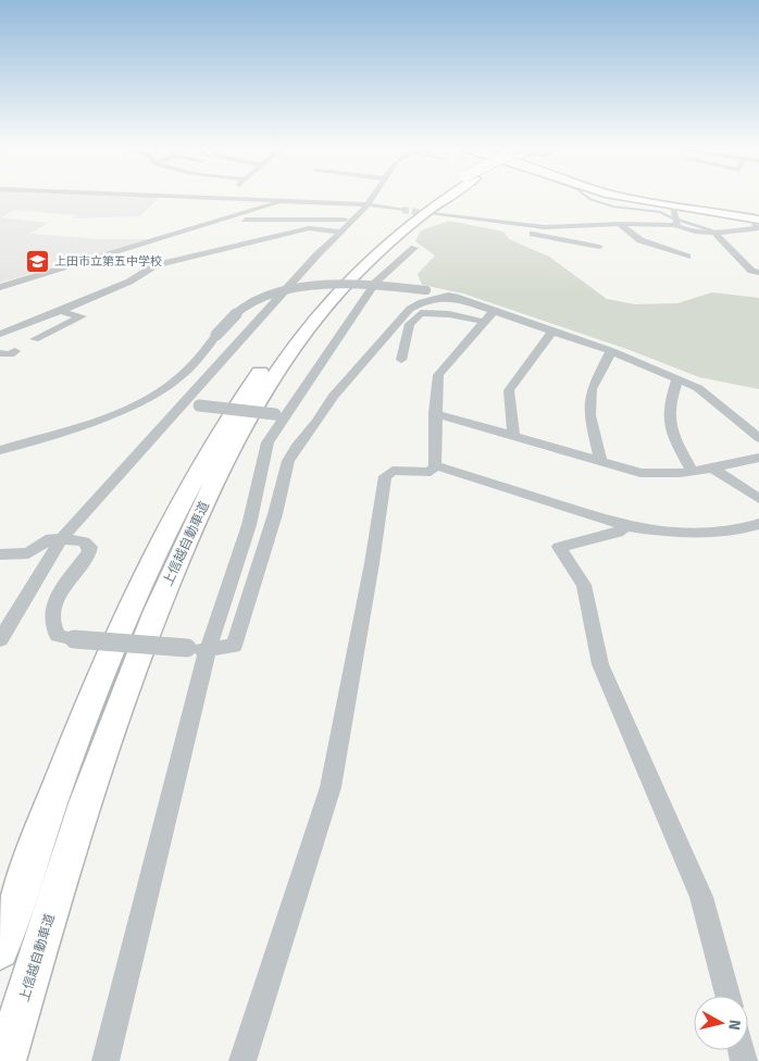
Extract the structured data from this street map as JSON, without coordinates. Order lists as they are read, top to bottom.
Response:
{
  "streets": {
    "highway": ["上信越自動車道"]
  },
  "places": {
    "school or university": ["上田市立第五中学校"]
  },
  "north": "right"
}
